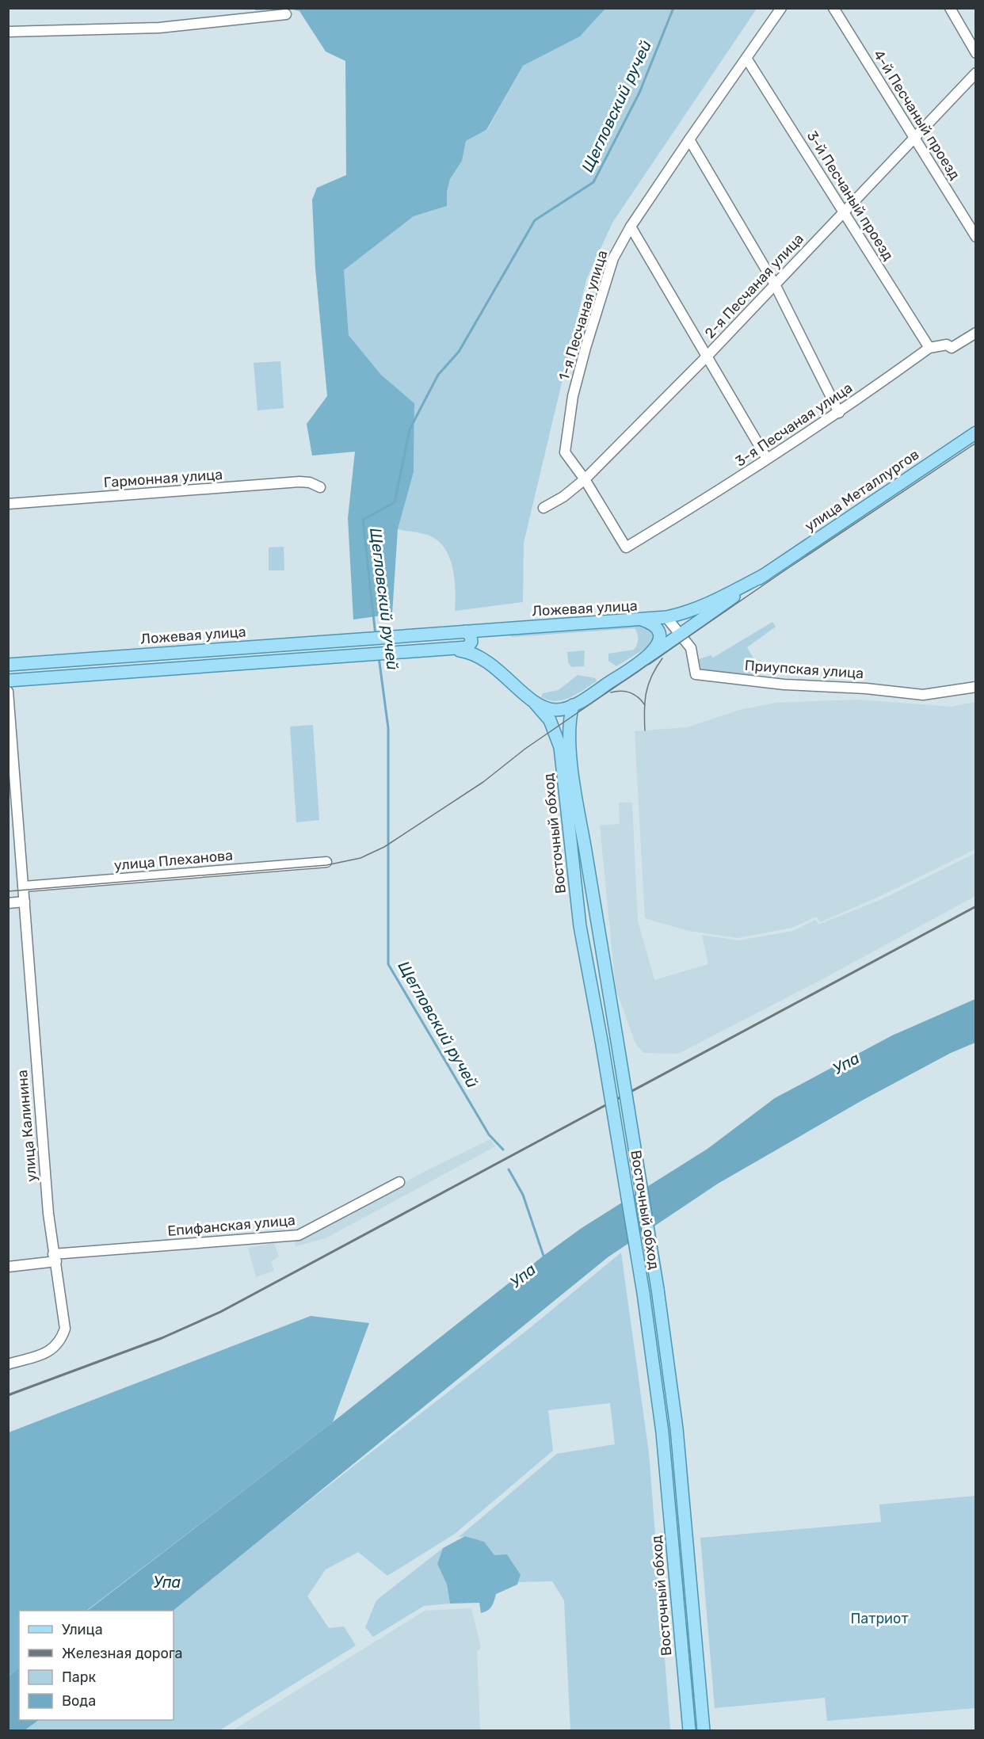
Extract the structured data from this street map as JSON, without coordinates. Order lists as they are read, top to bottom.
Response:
{
  "streets": {
    "main road": ["улица Металлургов", "Ложевая улица", "Восточный обход"],
    "street": [
      "4-й Песчаный проезд",
      "3-й Песчаный проезд",
      "2-я Песчаная улица",
      "1-я Песчаная улица",
      "3-я Песчаная улица",
      "Гармонная улица",
      "Приупская улица",
      "улица Плеханова",
      "улица Калинина",
      "Епифанская улица"
    ]
  },
  "crossings": [
    ["4-й Песчаный проезд", "2-я Песчаная улица"],
    ["3-й Песчаный проезд", "2-я Песчаная улица"],
    ["3-й Песчаный проезд", "1-я Песчаная улица"],
    ["3-й Песчаный проезд", "3-я Песчаная улица"],
    ["2-я Песчаная улица", "1-я Песчаная улица"],
    ["1-я Песчаная улица", "3-я Песчаная улица"],
    ["улица Металлургов", "Ложевая улица"],
    ["улица Металлургов", "Приупская улица"],
    ["Ложевая улица", "Восточный обход"],
    ["улица Плеханова", "улица Калинина"],
    ["улица Калинина", "Епифанская улица"]
  ],
  "water": ["Щегловский ручей", "Упа"],
  "parks": ["Патриот"],
  "legend": [
    "Улица",
    "Железная дорога",
    "Парк",
    "Вода"
  ]
}
